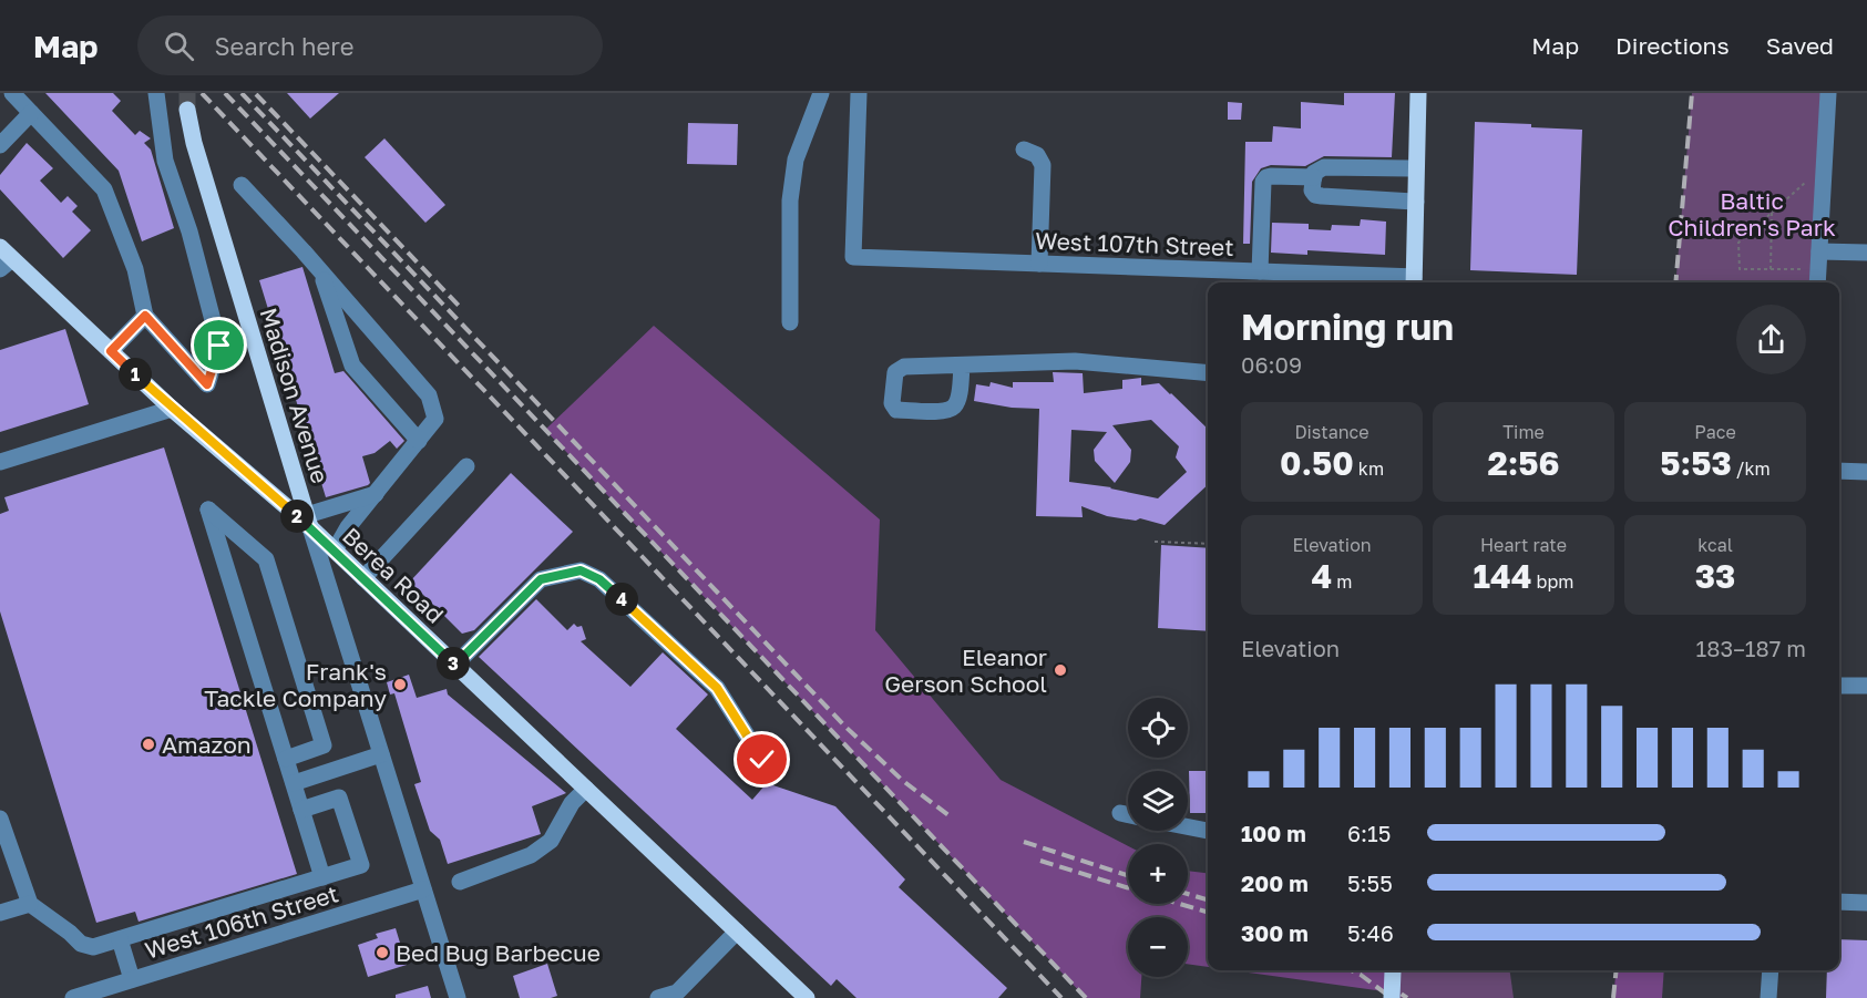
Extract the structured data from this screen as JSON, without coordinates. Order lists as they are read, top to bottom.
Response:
{
  "streets": {
    "main road": ["Madison Avenue", "Berea Road"],
    "street": ["West 107th Street", "West 106th Street"]
  },
  "crossings": [
    ["Madison Avenue", "Berea Road"],
    ["Madison Avenue", "West 106th Street"]
  ],
  "parks": ["Baltic Children's Park"],
  "places": [
    "Eleanor Gerson School",
    "Frank's Tackle Company",
    "Amazon",
    "Bed Bug Barbecue"
  ],
  "page": {
    "header": "Map",
    "search": "Search here",
    "nav": ["Map", "Directions", "Saved"],
    "heading": ["Morning run", "06:09"],
    "pins": [
      "1",
      "2",
      "4",
      "3"
    ],
    "stats": [
      ["Distance", "0.50 km"],
      ["Time", "2:56"],
      ["Pace", "5:53 /km"],
      ["Elevation", "4 m"],
      ["Heart rate", "144 bpm"],
      ["kcal", "33"]
    ],
    "chart": ["Elevation", "183–187 m"],
    "map_buttons": ["+", "−"],
    "list": [
      {
        "name": "100 m",
        "note": "6:15"
      },
      {
        "name": "200 m",
        "note": "5:55"
      },
      {
        "name": "300 m",
        "note": "5:46"
      }
    ]
  }
}
